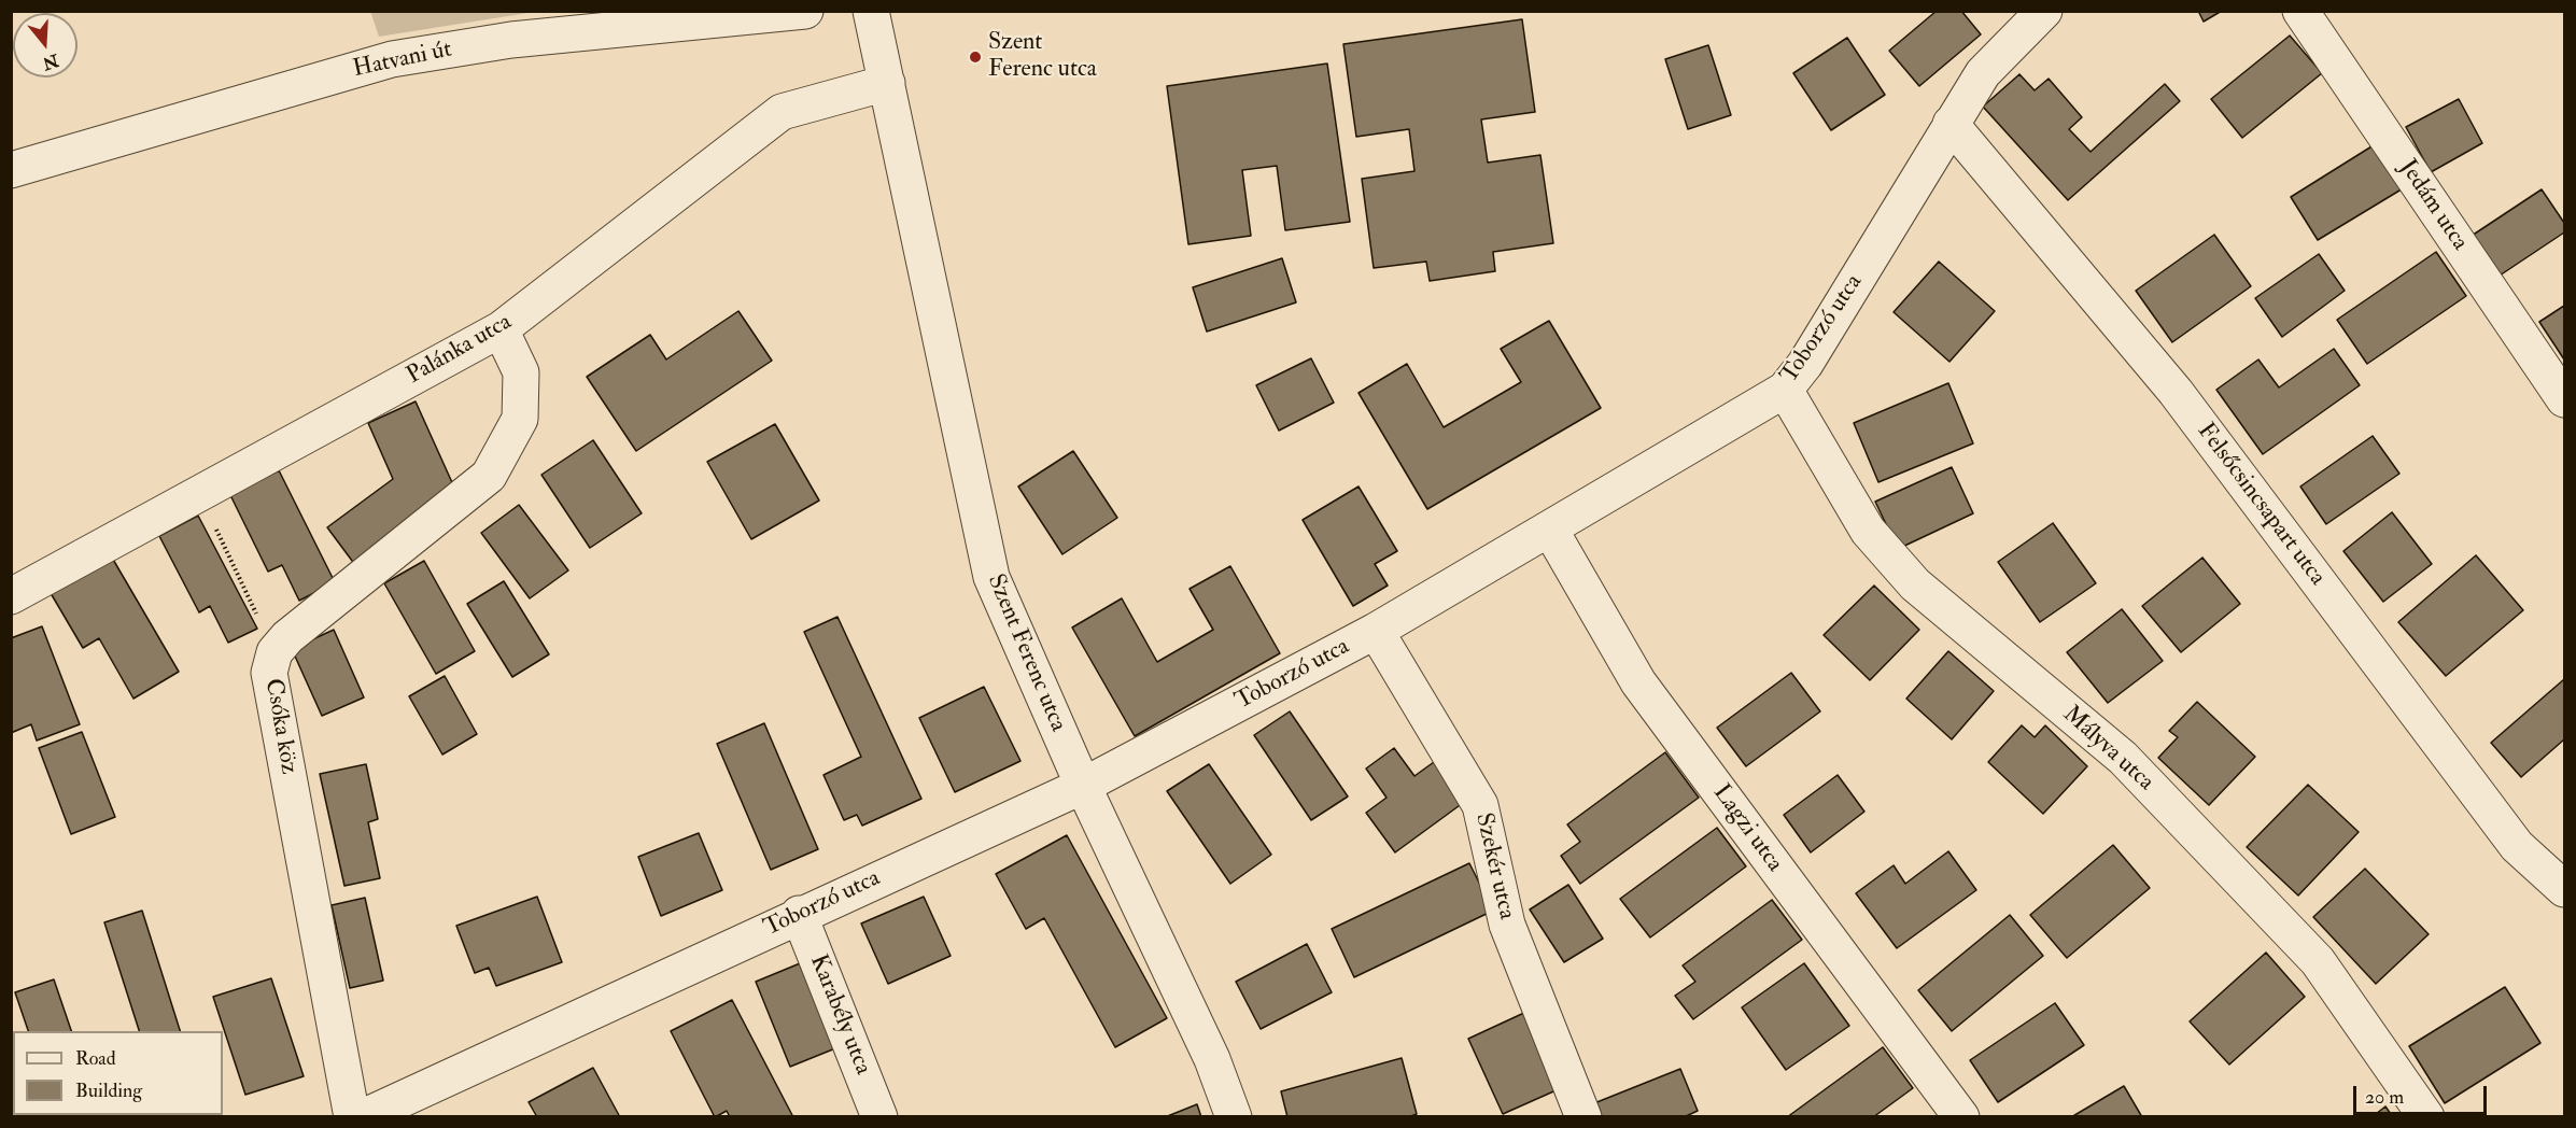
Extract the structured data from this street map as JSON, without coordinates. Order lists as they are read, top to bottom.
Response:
{
  "streets": {
    "street": [
      "Hatvani út",
      "Jedám utca",
      "Toborzó utca",
      "Palánka utca",
      "Felsőcsincsapart utca",
      "Szent Ferenc utca",
      "Csóka köz",
      "Mályva utca",
      "Lagzi utca",
      "Szekér utca",
      "Karabély utca"
    ]
  },
  "crossings": [
    ["Toborzó utca", "Felsőcsincsapart utca"],
    ["Toborzó utca", "Szent Ferenc utca"],
    ["Toborzó utca", "Mályva utca"],
    ["Toborzó utca", "Lagzi utca"],
    ["Toborzó utca", "Szekér utca"],
    ["Toborzó utca", "Karabély utca"],
    ["Palánka utca", "Szent Ferenc utca"],
    ["Palánka utca", "Csóka köz"]
  ],
  "places": ["Szent Ferenc utca"],
  "legend": ["Road", "Building"],
  "scale_bar": "20 m",
  "north": "bottom"
}
